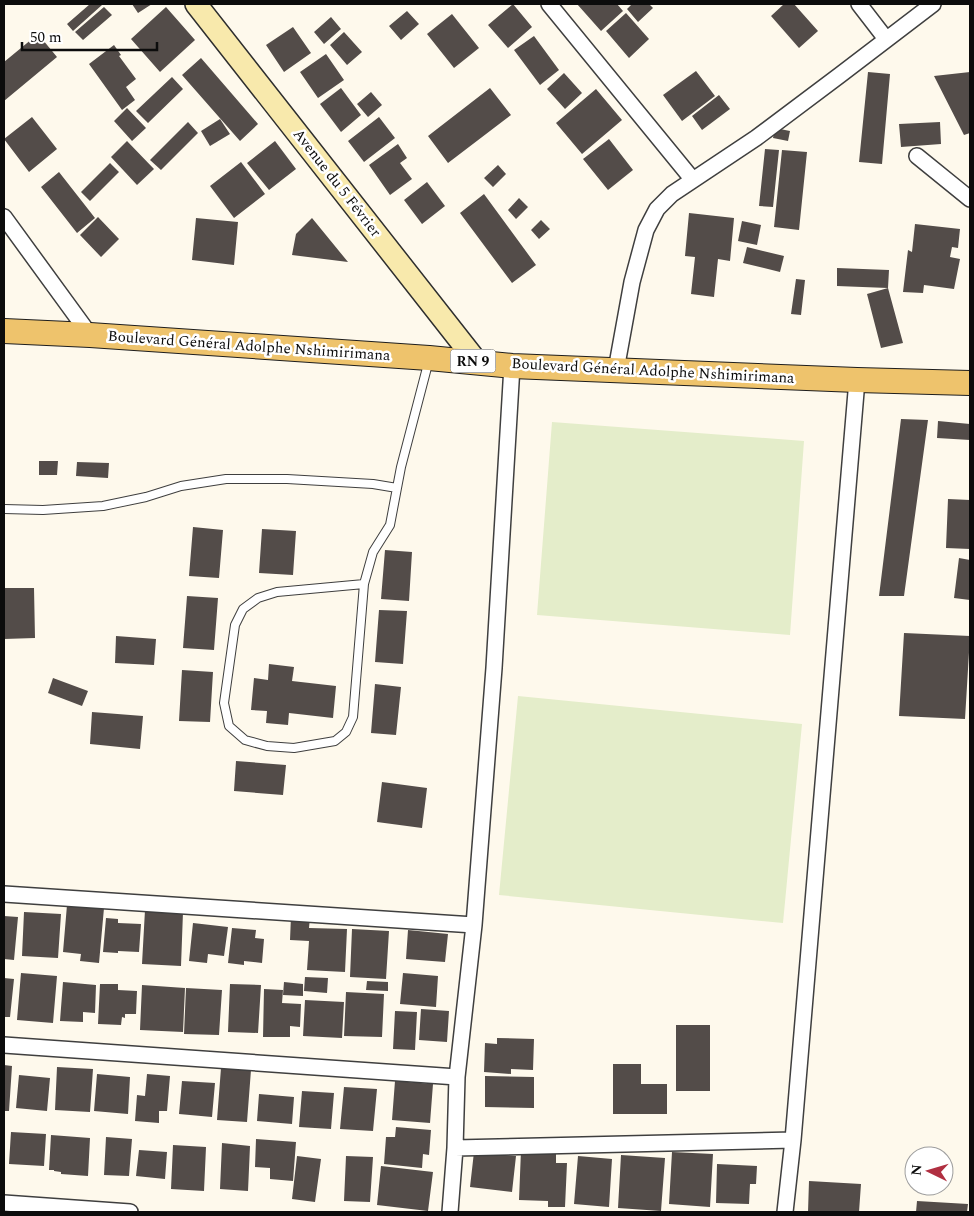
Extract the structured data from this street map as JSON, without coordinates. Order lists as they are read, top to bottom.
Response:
{
  "streets": {
    "main road": ["Boulevard Général Adolphe Nshimirimana", "RN 9"],
    "street": ["Avenue du 5 Février"]
  },
  "crossings": [
    ["Avenue du 5 Février", "Boulevard Général Adolphe Nshimirimana"]
  ],
  "scale_bar": "50 m",
  "north": "left"
}
